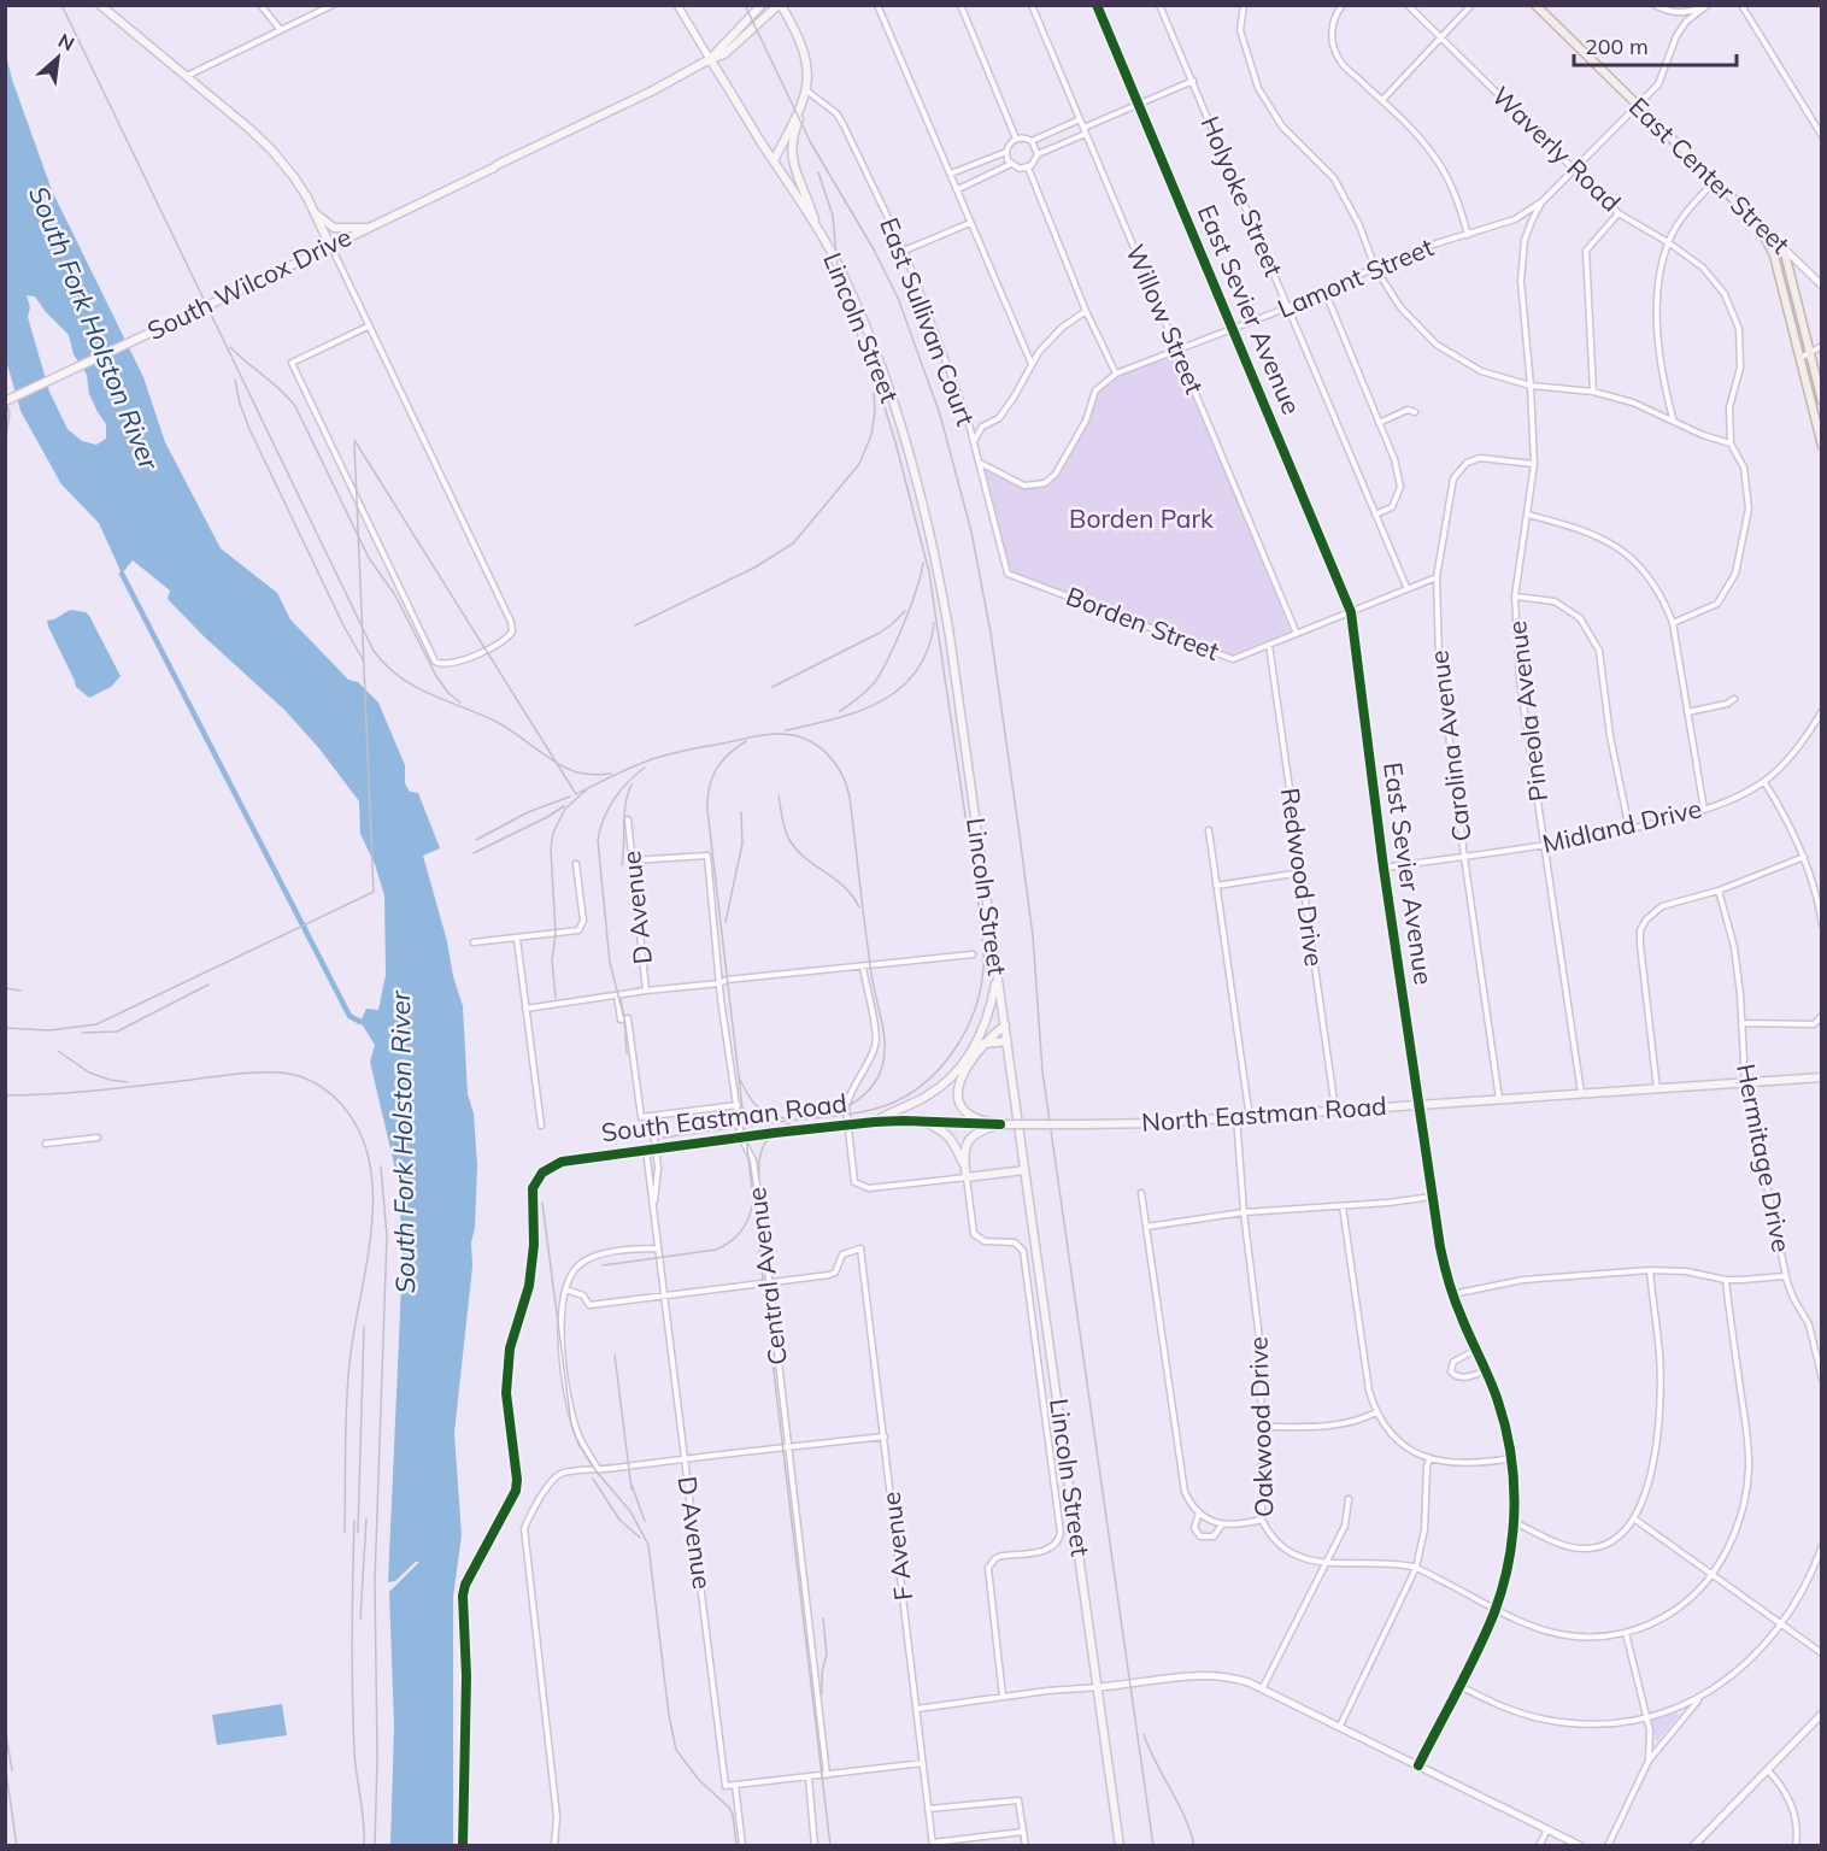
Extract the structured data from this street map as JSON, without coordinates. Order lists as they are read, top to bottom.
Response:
{
  "streets": {
    "main road": [
      "East Center Street",
      "South Wilcox Drive",
      "Lincoln Street",
      "North Eastman Road"
    ],
    "street": [
      "Waverly Road",
      "Holyoke Street",
      "Lamont Street",
      "East Sevier Avenue",
      "Willow Street",
      "East Sullivan Court",
      "Borden Street",
      "Pineola Avenue",
      "Carolina Avenue",
      "Midland Drive",
      "Redwood Drive",
      "D Avenue",
      "South Eastman Road",
      "Hermitage Drive",
      "Central Avenue",
      "Oakwood Drive",
      "F Avenue"
    ]
  },
  "crossings": [
    ["Waverly Road", "Lamont Street"],
    ["East Center Street", "Lamont Street"],
    ["Holyoke Street", "Lamont Street"],
    ["Holyoke Street", "Borden Street"],
    ["Lamont Street", "East Sevier Avenue"],
    ["Lamont Street", "Willow Street"],
    ["Lamont Street", "East Sullivan Court"],
    ["Lamont Street", "Pineola Avenue"],
    ["South Wilcox Drive", "Lincoln Street"],
    ["East Sevier Avenue", "Borden Street"],
    ["East Sevier Avenue", "Midland Drive"],
    ["East Sevier Avenue", "North Eastman Road"],
    ["East Sevier Avenue", "Oakwood Drive"],
    ["Willow Street", "Borden Street"],
    ["East Sullivan Court", "Borden Street"],
    ["Borden Street", "Carolina Avenue"],
    ["Borden Street", "Redwood Drive"],
    ["Pineola Avenue", "Carolina Avenue"],
    ["Pineola Avenue", "Midland Drive"],
    ["Pineola Avenue", "North Eastman Road"],
    ["Carolina Avenue", "Midland Drive"],
    ["Carolina Avenue", "North Eastman Road"],
    ["Redwood Drive", "North Eastman Road"],
    ["D Avenue", "South Eastman Road"],
    ["D Avenue", "Central Avenue"],
    ["North Eastman Road", "South Eastman Road"],
    ["North Eastman Road", "Hermitage Drive"],
    ["North Eastman Road", "Oakwood Drive"],
    ["South Eastman Road", "Central Avenue"],
    ["Central Avenue", "F Avenue"]
  ],
  "water": ["South Fork Holston River"],
  "parks": ["Borden Park"],
  "scale_bar": "200 m",
  "north": "top right"
}
